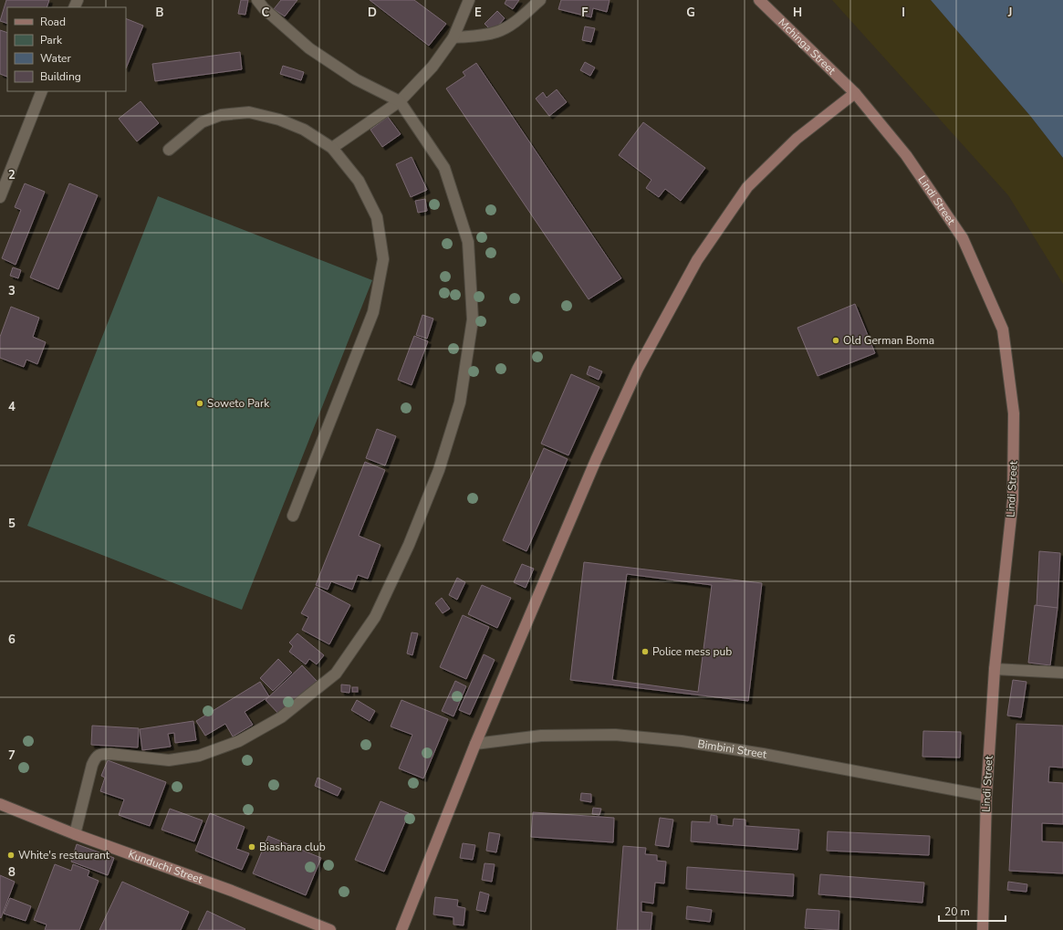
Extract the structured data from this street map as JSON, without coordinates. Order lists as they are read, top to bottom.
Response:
{
  "streets": {
    "main road": ["Mchinga Street", "Lindi Street", "Kunduchi Street"],
    "street": ["Bimbini Street"]
  },
  "crossings": [
    ["Mchinga Street", "Lindi Street"],
    ["Lindi Street", "Bimbini Street"]
  ],
  "places": [
    "Old German Boma",
    "Soweto Park",
    "Police mess pub",
    "Biashara club",
    "White's restaurant"
  ],
  "legend": [
    "Road",
    "Park",
    "Water",
    "Building"
  ],
  "scale_bar": "20 m",
  "grid": {
    "columns": [
      "B",
      "C",
      "D",
      "E",
      "F",
      "G",
      "H",
      "I",
      "J"
    ],
    "rows": [
      "2",
      "3",
      "4",
      "5",
      "6",
      "7",
      "8"
    ]
  }
}
